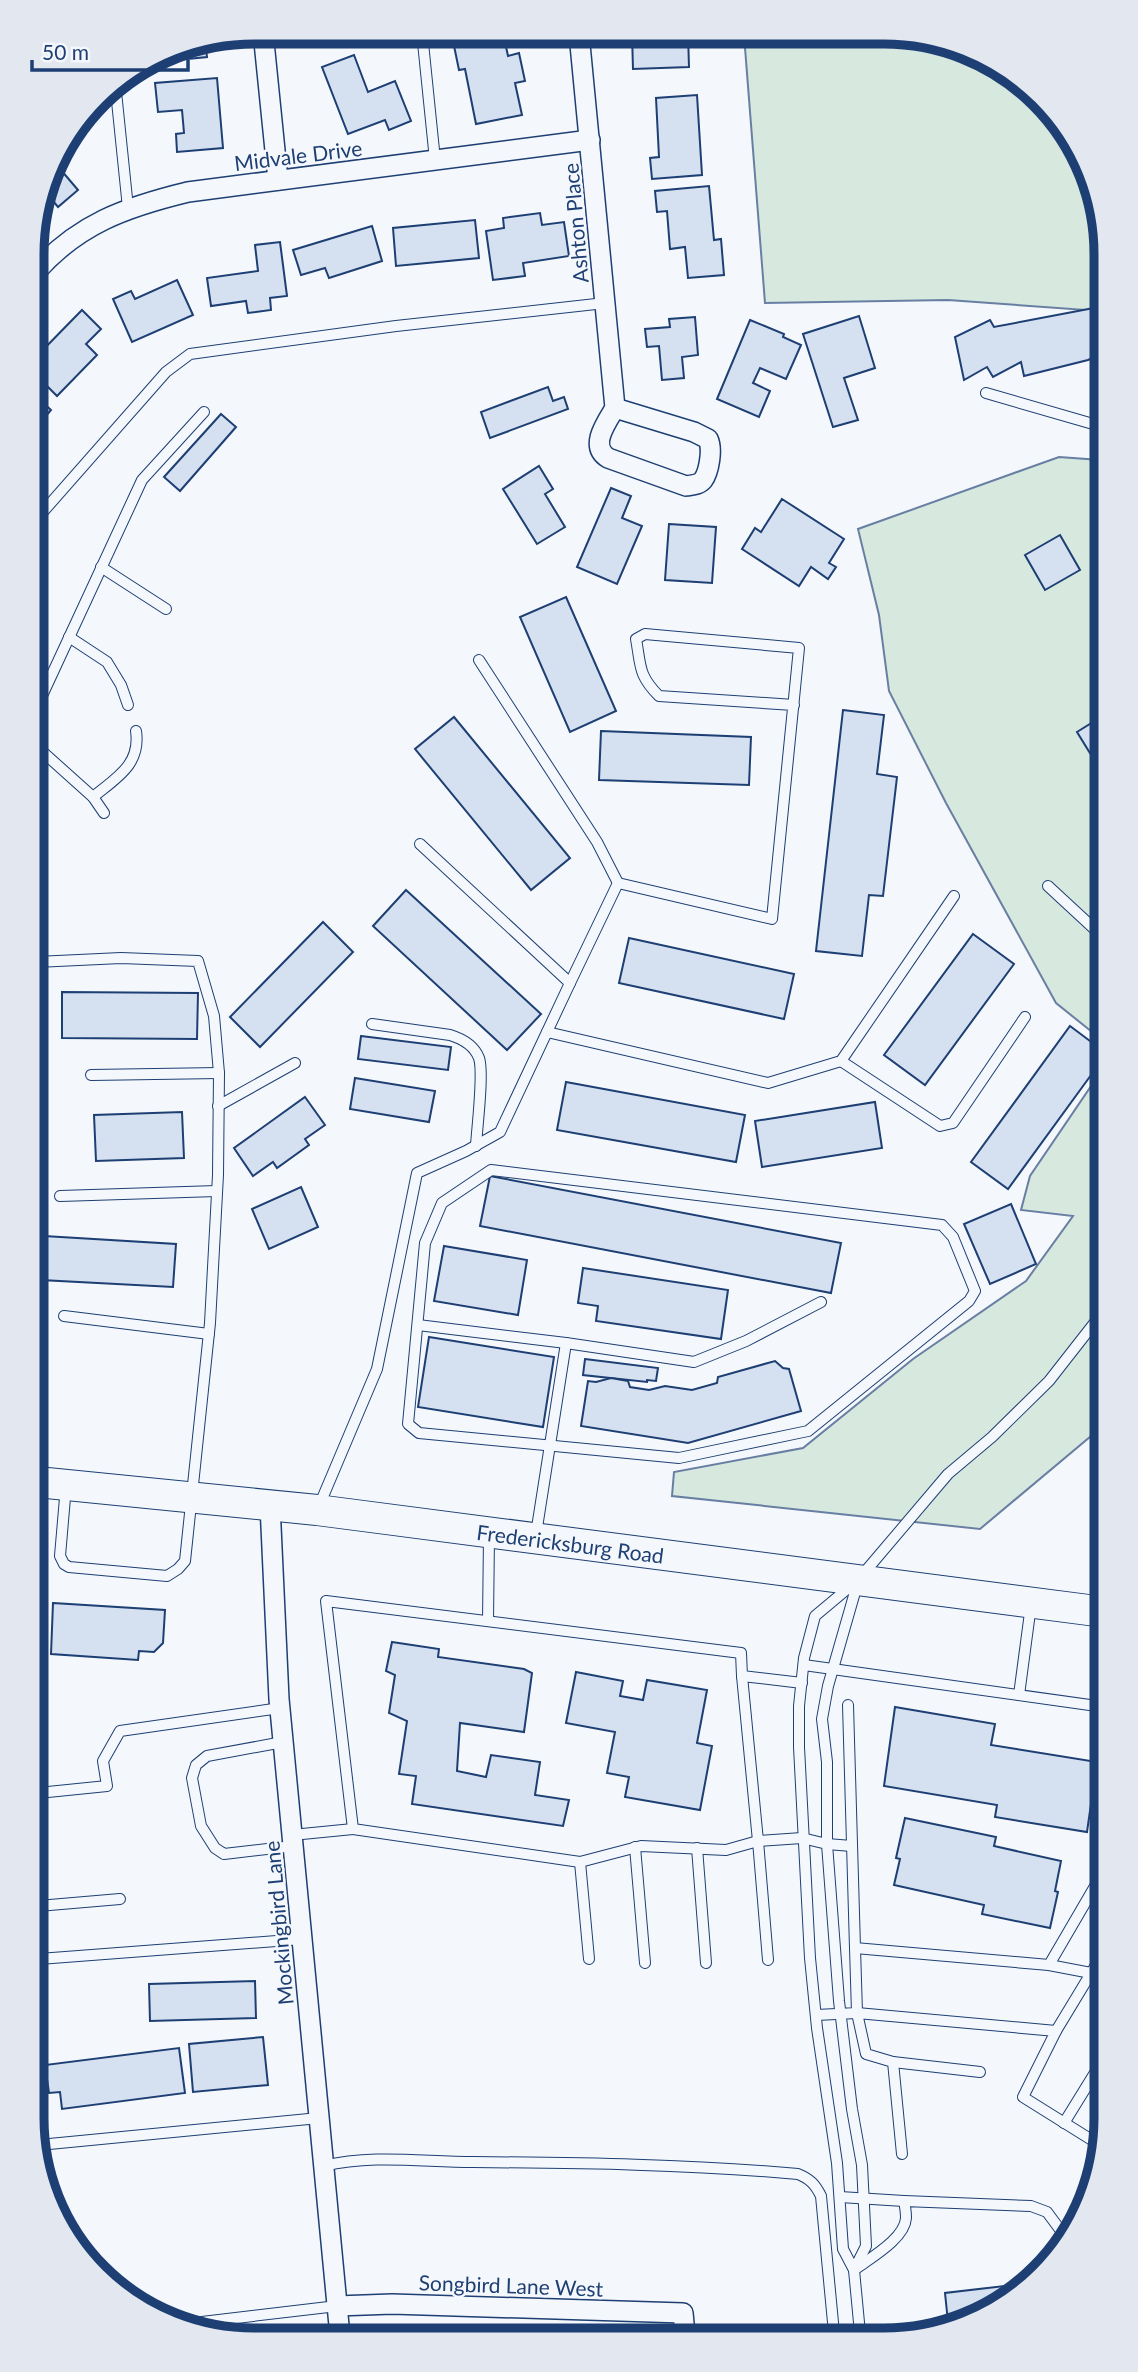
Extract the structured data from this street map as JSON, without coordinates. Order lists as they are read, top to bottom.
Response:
{
  "streets": {
    "main road": ["Fredericksburg Road"],
    "street": [
      "Midvale Drive",
      "Ashton Place",
      "Mockingbird Lane",
      "Songbird Lane West"
    ]
  },
  "crossings": [
    ["Midvale Drive", "Ashton Place"],
    ["Fredericksburg Road", "Mockingbird Lane"],
    ["Mockingbird Lane", "Songbird Lane West"]
  ],
  "scale_bar": "50 m"
}
